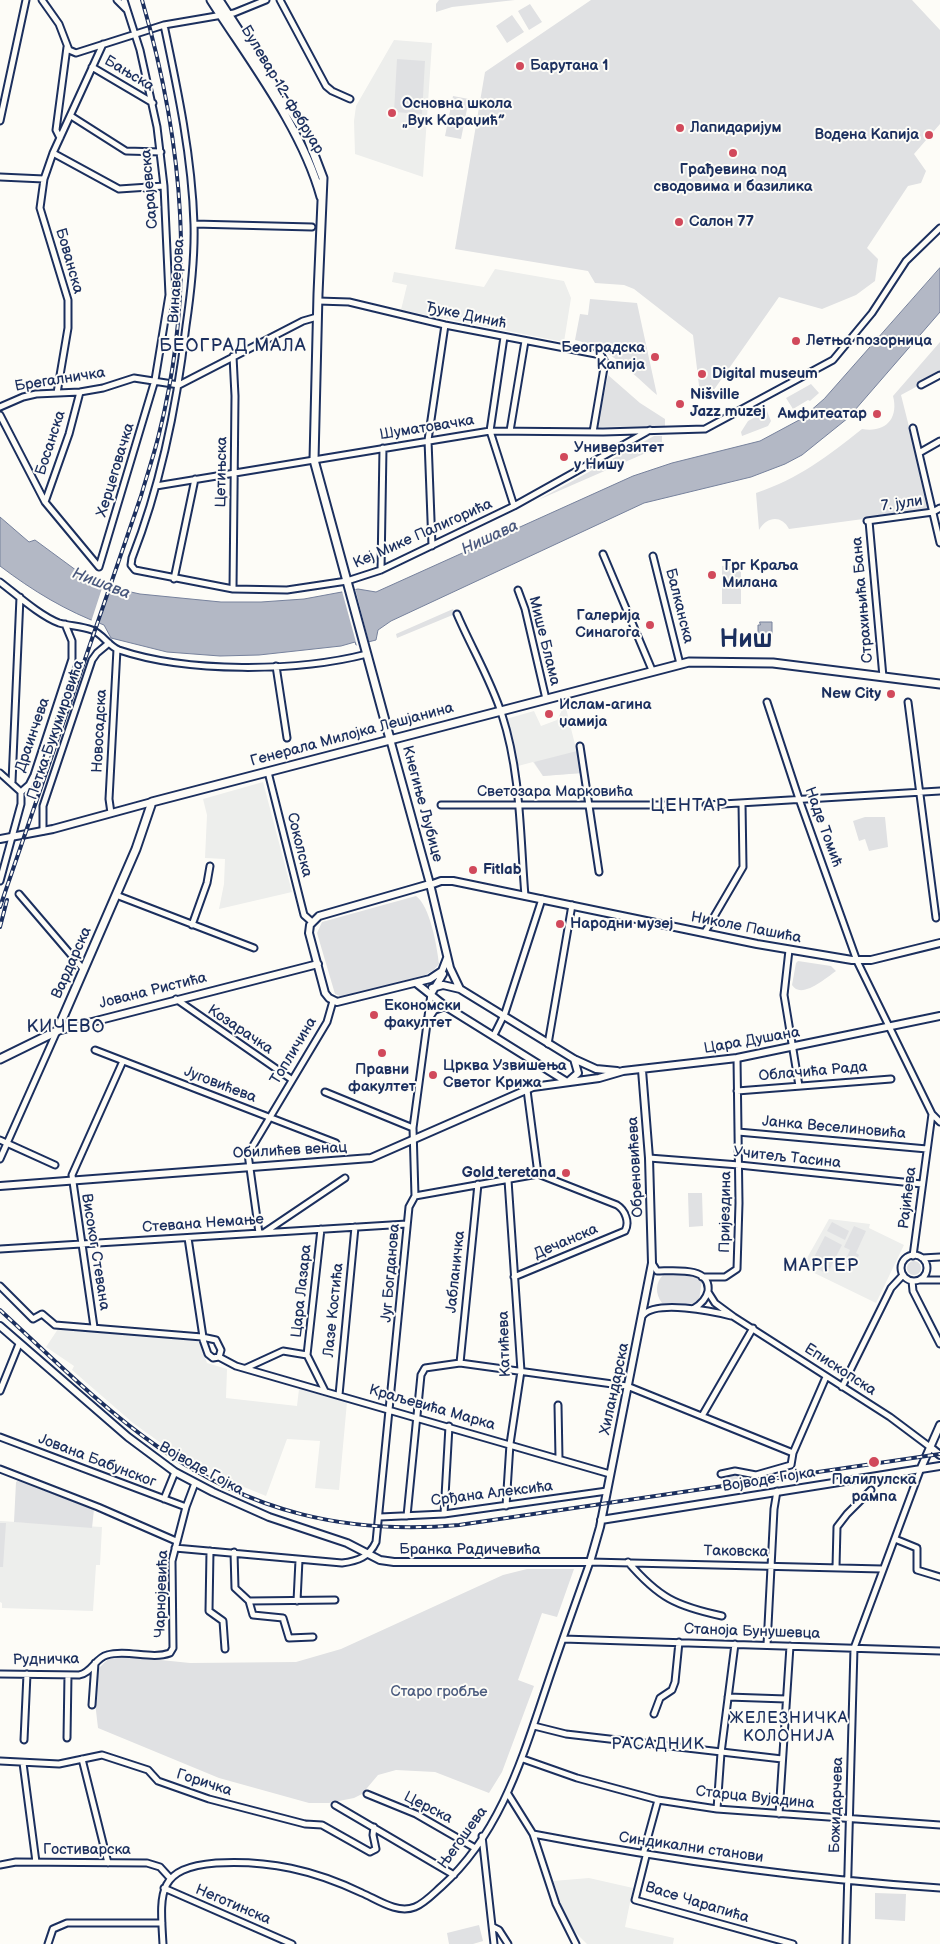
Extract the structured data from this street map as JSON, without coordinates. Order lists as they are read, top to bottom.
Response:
{
  "streets": {
    "main road": [
      "Булевар 12. фебруар",
      "Генерала Милојка Лешјанина",
      "Кнегиње Љубице",
      "Вардарска",
      "Јована Ристића"
    ],
    "street": [
      "Бањска",
      "Сарајевска",
      "Бованска",
      "Винаверова",
      "Ђуке Динић",
      "Брегалничка",
      "Шуматовачка",
      "Босанска",
      "Херцеговачка",
      "Цетињска",
      "7. јули",
      "Кеј Мике Палигорића",
      "Страхињића Бана",
      "Балканска",
      "Мише Блама",
      "Петка Букумировића",
      "Новосадска",
      "Драинчева",
      "Светозара Марковића",
      "Наде Томић",
      "Соколска",
      "Николе Пашића",
      "Козарачка",
      "Цара Душана",
      "Топличина",
      "Облачића Рада",
      "Југовићева",
      "Јанка Веселиновића",
      "Обилићев венац",
      "Учитељ Тасина",
      "Обреновићева",
      "Рајићева",
      "Пријездина",
      "Стевана Немање",
      "Дечанска",
      "Високог Стевана",
      "Јабланичка",
      "Југ Богданова",
      "Цара Лазара",
      "Лазе Костића",
      "Катићева",
      "Епископска",
      "Хиландарска",
      "Краљевића Марка",
      "Јована Бабунског",
      "Војводе Гојка",
      "Срђана Алексића",
      "Бранка Радичевића",
      "Таковска",
      "Чарнојевића",
      "Станоја Бунушевца",
      "Рудничка",
      "Горичка",
      "Старца Вујадина",
      "Божидарчева",
      "Церска",
      "Његошева",
      "Синдикални станови",
      "Гостиварска",
      "Васе Чарапића",
      "Неготинска"
    ]
  },
  "crossings": [
    ["Бањска", "Сарајевска"],
    ["Бањска", "Бованска"],
    ["Булевар 12. фебруар", "Ђуке Динић"],
    ["Булевар 12. фебруар", "Шуматовачка"],
    ["Булевар 12. фебруар", "Кеј Мике Палигорића"],
    ["Булевар 12. фебруар", "Кнегиње Љубице"],
    ["Сарајевска", "Брегалничка"],
    ["Сарајевска", "Херцеговачка"],
    ["Бованска", "Брегалничка"],
    ["Винаверова", "Брегалничка"],
    ["Винаверова", "Шуматовачка"],
    ["Винаверова", "Кеј Мике Палигорића"],
    ["Ђуке Динић", "Шуматовачка"],
    ["Брегалничка", "Босанска"],
    ["Брегалничка", "Херцеговачка"],
    ["Шуматовачка", "Цетињска"],
    ["Шуматовачка", "Кеј Мике Палигорића"],
    ["Босанска", "Херцеговачка"],
    ["Цетињска", "Кеј Мике Палигорића"],
    ["7. јули", "Страхињића Бана"],
    ["Страхињића Бана", "Генерала Милојка Лешјанина"],
    ["Балканска", "Генерала Милојка Лешјанина"],
    ["Мише Блама", "Генерала Милојка Лешјанина"],
    ["Петка Букумировића", "Генерала Милојка Лешјанина"],
    ["Новосадска", "Генерала Милојка Лешјанина"],
    ["Драинчева", "Генерала Милојка Лешјанина"],
    ["Генерала Милојка Лешјанина", "Кнегиње Љубице"],
    ["Генерала Милојка Лешјанина", "Соколска"],
    ["Генерала Милојка Лешјанина", "Вардарска"],
    ["Кнегиње Љубице", "Николе Пашића"],
    ["Наде Томић", "Николе Пашића"],
    ["Наде Томић", "Цара Душана"],
    ["Наде Томић", "Рајићева"],
    ["Соколска", "Николе Пашића"],
    ["Вардарска", "Јована Ристића"],
    ["Јована Ристића", "Козарачка"],
    ["Козарачка", "Топличина"],
    ["Цара Душана", "Обилићев венац"],
    ["Цара Душана", "Обреновићева"],
    ["Цара Душана", "Пријездина"],
    ["Топличина", "Југовићева"],
    ["Топличина", "Обилићев венац"],
    ["Облачића Рада", "Пријездина"],
    ["Јанка Веселиновића", "Рајићева"],
    ["Јанка Веселиновића", "Пријездина"],
    ["Обилићев венац", "Високог Стевана"],
    ["Обилићев венац", "Југ Богданова"],
    ["Учитељ Тасина", "Обреновићева"],
    ["Учитељ Тасина", "Рајићева"],
    ["Учитељ Тасина", "Пријездина"],
    ["Обреновићева", "Хиландарска"],
    ["Стевана Немање", "Високог Стевана"],
    ["Стевана Немање", "Југ Богданова"],
    ["Стевана Немање", "Цара Лазара"],
    ["Стевана Немање", "Лазе Костића"],
    ["Дечанска", "Катићева"],
    ["Југ Богданова", "Краљевића Марка"],
    ["Југ Богданова", "Војводе Гојка"],
    ["Југ Богданова", "Срђана Алексића"],
    ["Југ Богданова", "Бранка Радичевића"],
    ["Лазе Костића", "Краљевића Марка"],
    ["Катићева", "Краљевића Марка"],
    ["Катићева", "Срђана Алексића"],
    ["Хиландарска", "Краљевића Марка"],
    ["Хиландарска", "Војводе Гојка"],
    ["Хиландарска", "Срђана Алексића"],
    ["Хиландарска", "Његошева"],
    ["Јована Бабунског", "Чарнојевића"],
    ["Војводе Гојка", "Бранка Радичевића"],
    ["Војводе Гојка", "Чарнојевића"],
    ["Војводе Гојка", "Божидарчева"],
    ["Војводе Гојка", "Његошева"],
    ["Бранка Радичевића", "Таковска"],
    ["Бранка Радичевића", "Његошева"],
    ["Таковска", "Божидарчева"],
    ["Таковска", "Његошева"],
    ["Чарнојевића", "Рудничка"],
    ["Станоја Бунушевца", "Божидарчева"],
    ["Станоја Бунушевца", "Његошева"],
    ["Старца Вујадина", "Божидарчева"],
    ["Старца Вујадина", "Његошева"],
    ["Божидарчева", "Синдикални станови"],
    ["Церска", "Његошева"],
    ["Његошева", "Гостиварска"],
    ["Синдикални станови", "Васе Чарапића"]
  ],
  "districts": [
    "БЕОГРАД МАЛА",
    "Ниш",
    "ЦЕНТАР",
    "КИЧЕВО",
    "МАРГЕР",
    "ЖЕЛЕЗНИЧКА КОЛОНИЈА",
    "РАСАДНИК"
  ],
  "water": ["Нишава"],
  "parks": ["Старо гробље"],
  "places": [
    "Барутана 1",
    "Основна школа „Вук Караџић”",
    "Лапидаријум",
    "Водена Капија",
    "Грађевина под сводовима и базилика",
    "Салон 77",
    "Летња позорница",
    "Београдска Капија",
    "Digital museum",
    "Nišville Jazz muzej",
    "Амфитеатар",
    "Универзитет у Нишу",
    "Трг Краља Милана",
    "Галерија Синагога",
    "New City",
    "Ислам-агина џамија",
    "Fitlab",
    "Народни музеј",
    "Економски факултет",
    "Правни факултет",
    "Црква Узвишења Светог Крижа",
    "Gold teretana",
    "Палилулска рампа"
  ]
}
